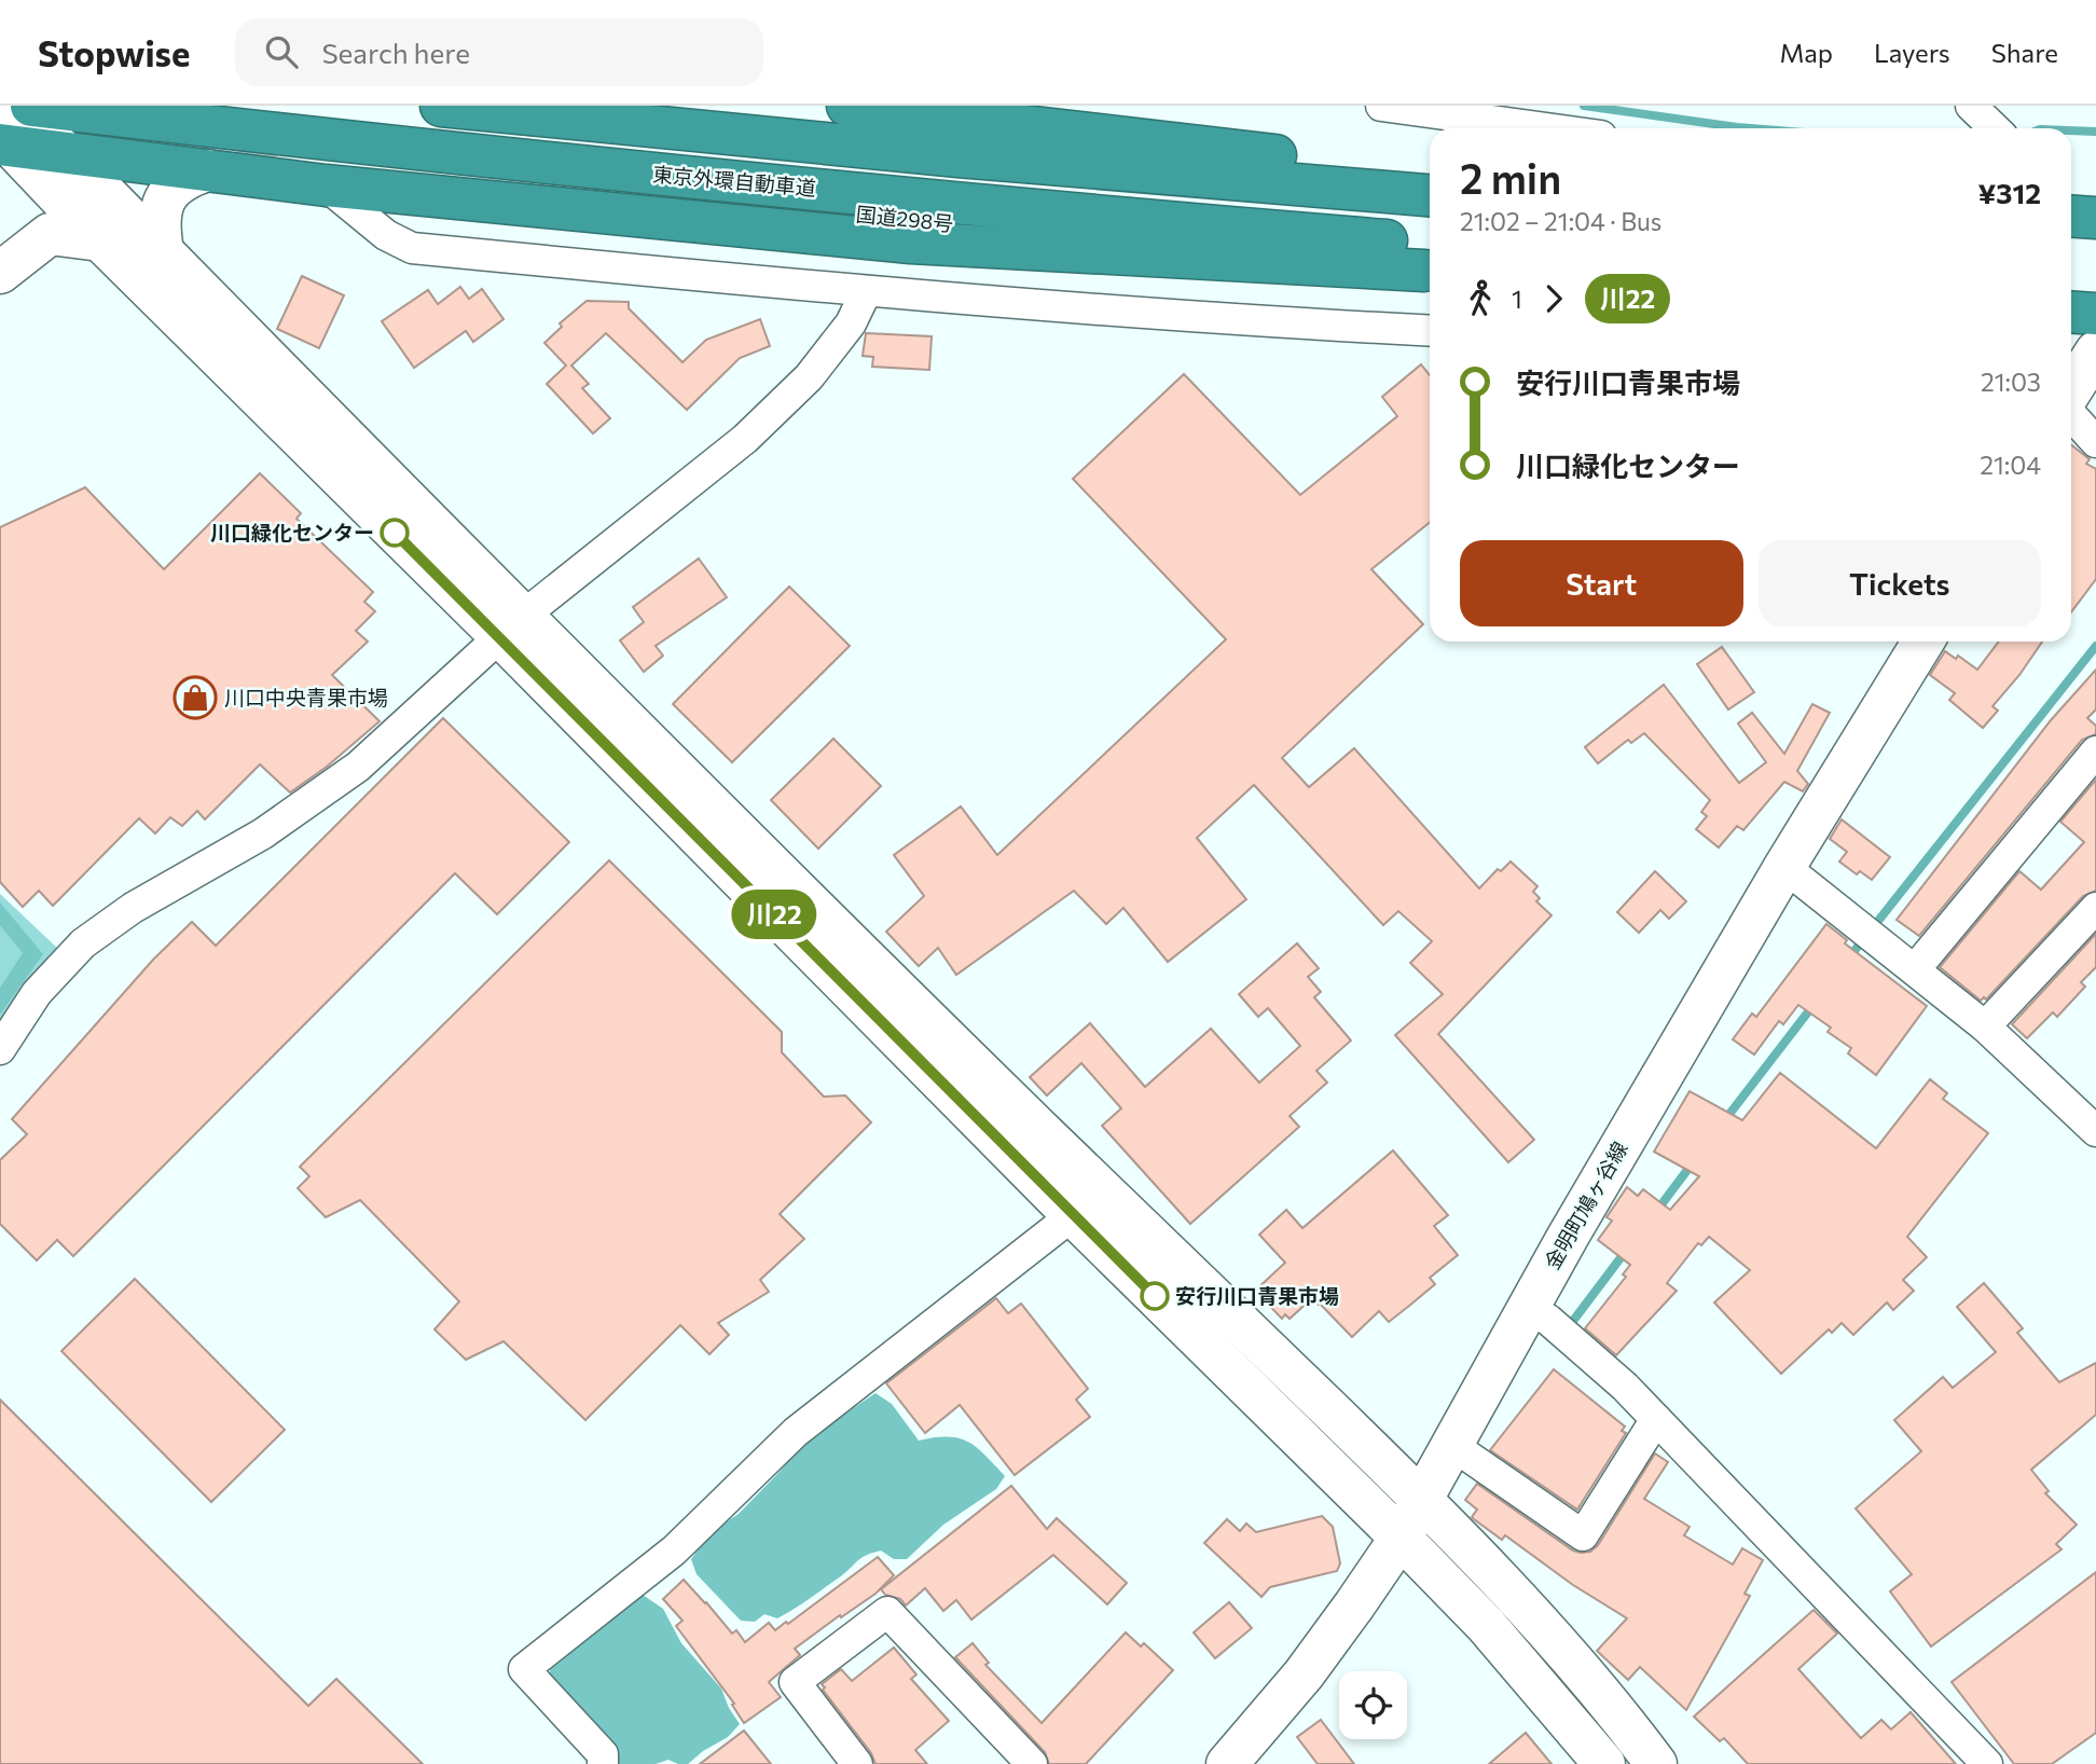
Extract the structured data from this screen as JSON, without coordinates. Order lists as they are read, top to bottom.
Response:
{
  "streets": {
    "highway": ["東京外環自動車道", "国道298号"],
    "street": ["金明町鳩ヶ谷線"]
  },
  "places": {
    "other": ["川口緑化センター", "安行川口青果市場"],
    "shop": ["川口中央青果市場"]
  },
  "lines": ["bus line 川22"],
  "page": {
    "header": "Stopwise",
    "search": "Search here",
    "nav": ["Map", "Layers", "Share"],
    "on_map": "川22",
    "heading": ["2 min", "21:02 – 21:04 · Bus", "¥312"],
    "legs": ["1", "川22"],
    "list": [
      {
        "name": "安行川口青果市場",
        "value": "21:03"
      },
      {
        "name": "川口緑化センター",
        "value": "21:04"
      }
    ],
    "buttons": ["Start", "Tickets"]
  }
}
